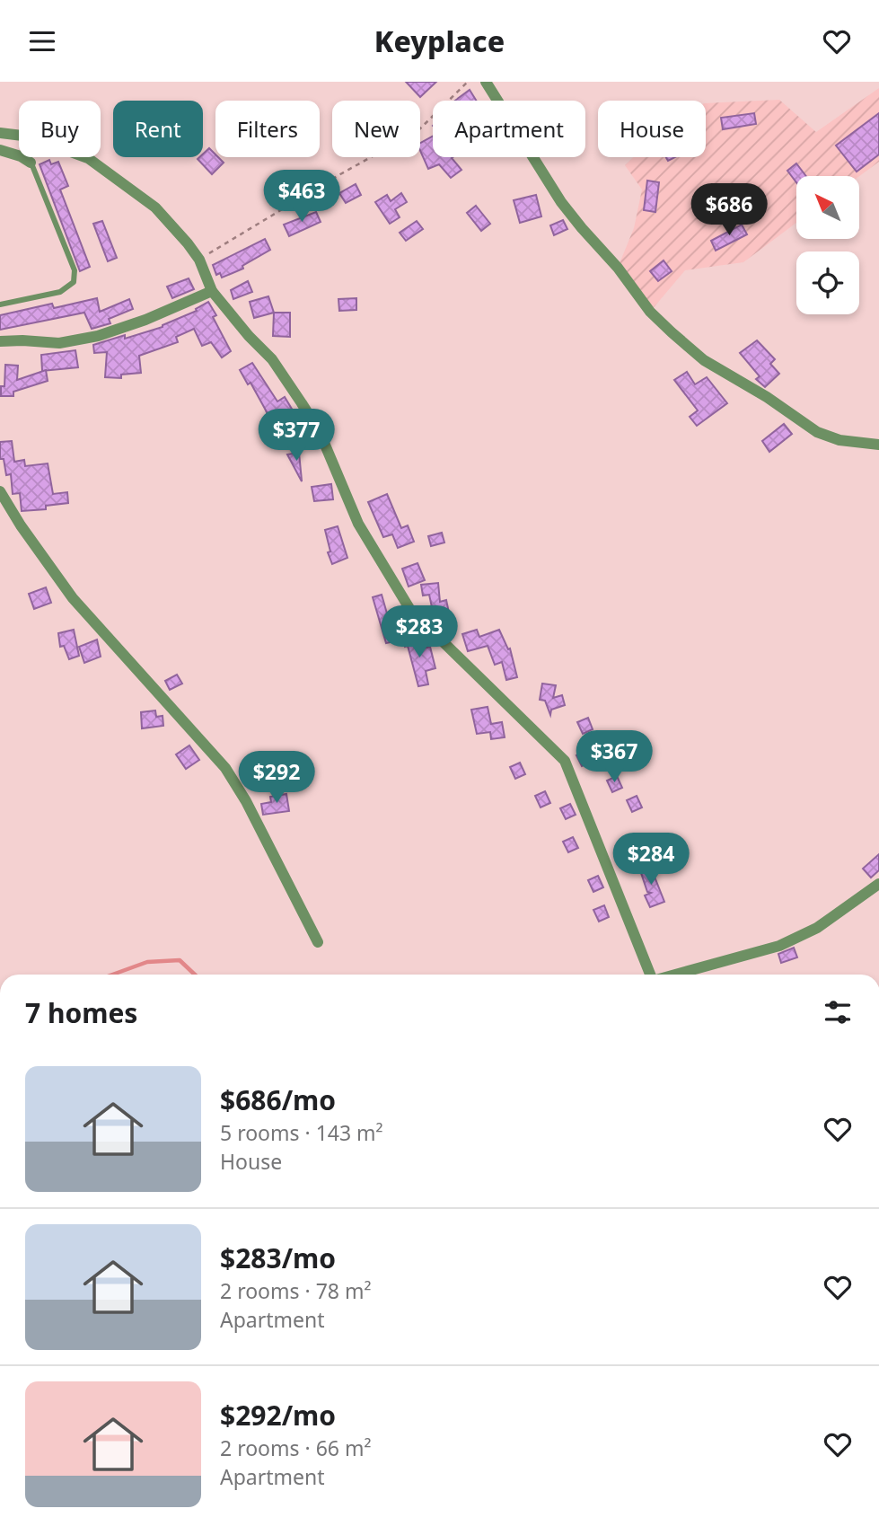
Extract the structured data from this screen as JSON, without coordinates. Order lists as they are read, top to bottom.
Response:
{
  "north": "top left",
  "page": {
    "header": "Keyplace",
    "chip": [
      "Buy",
      "Rent",
      "Filters",
      "New",
      "Apartment",
      "House"
    ],
    "price": [
      "$463",
      "$686",
      "$377",
      "$283",
      "$367",
      "$292",
      "$284"
    ],
    "heading": "7 homes",
    "list": [
      {
        "name": "$686/mo",
        "note": "5 rooms · 143 m² · House"
      },
      {
        "name": "$283/mo",
        "note": "2 rooms · 78 m² · Apartment"
      },
      {
        "name": "$292/mo",
        "note": "2 rooms · 66 m² · Apartment"
      }
    ]
  }
}
